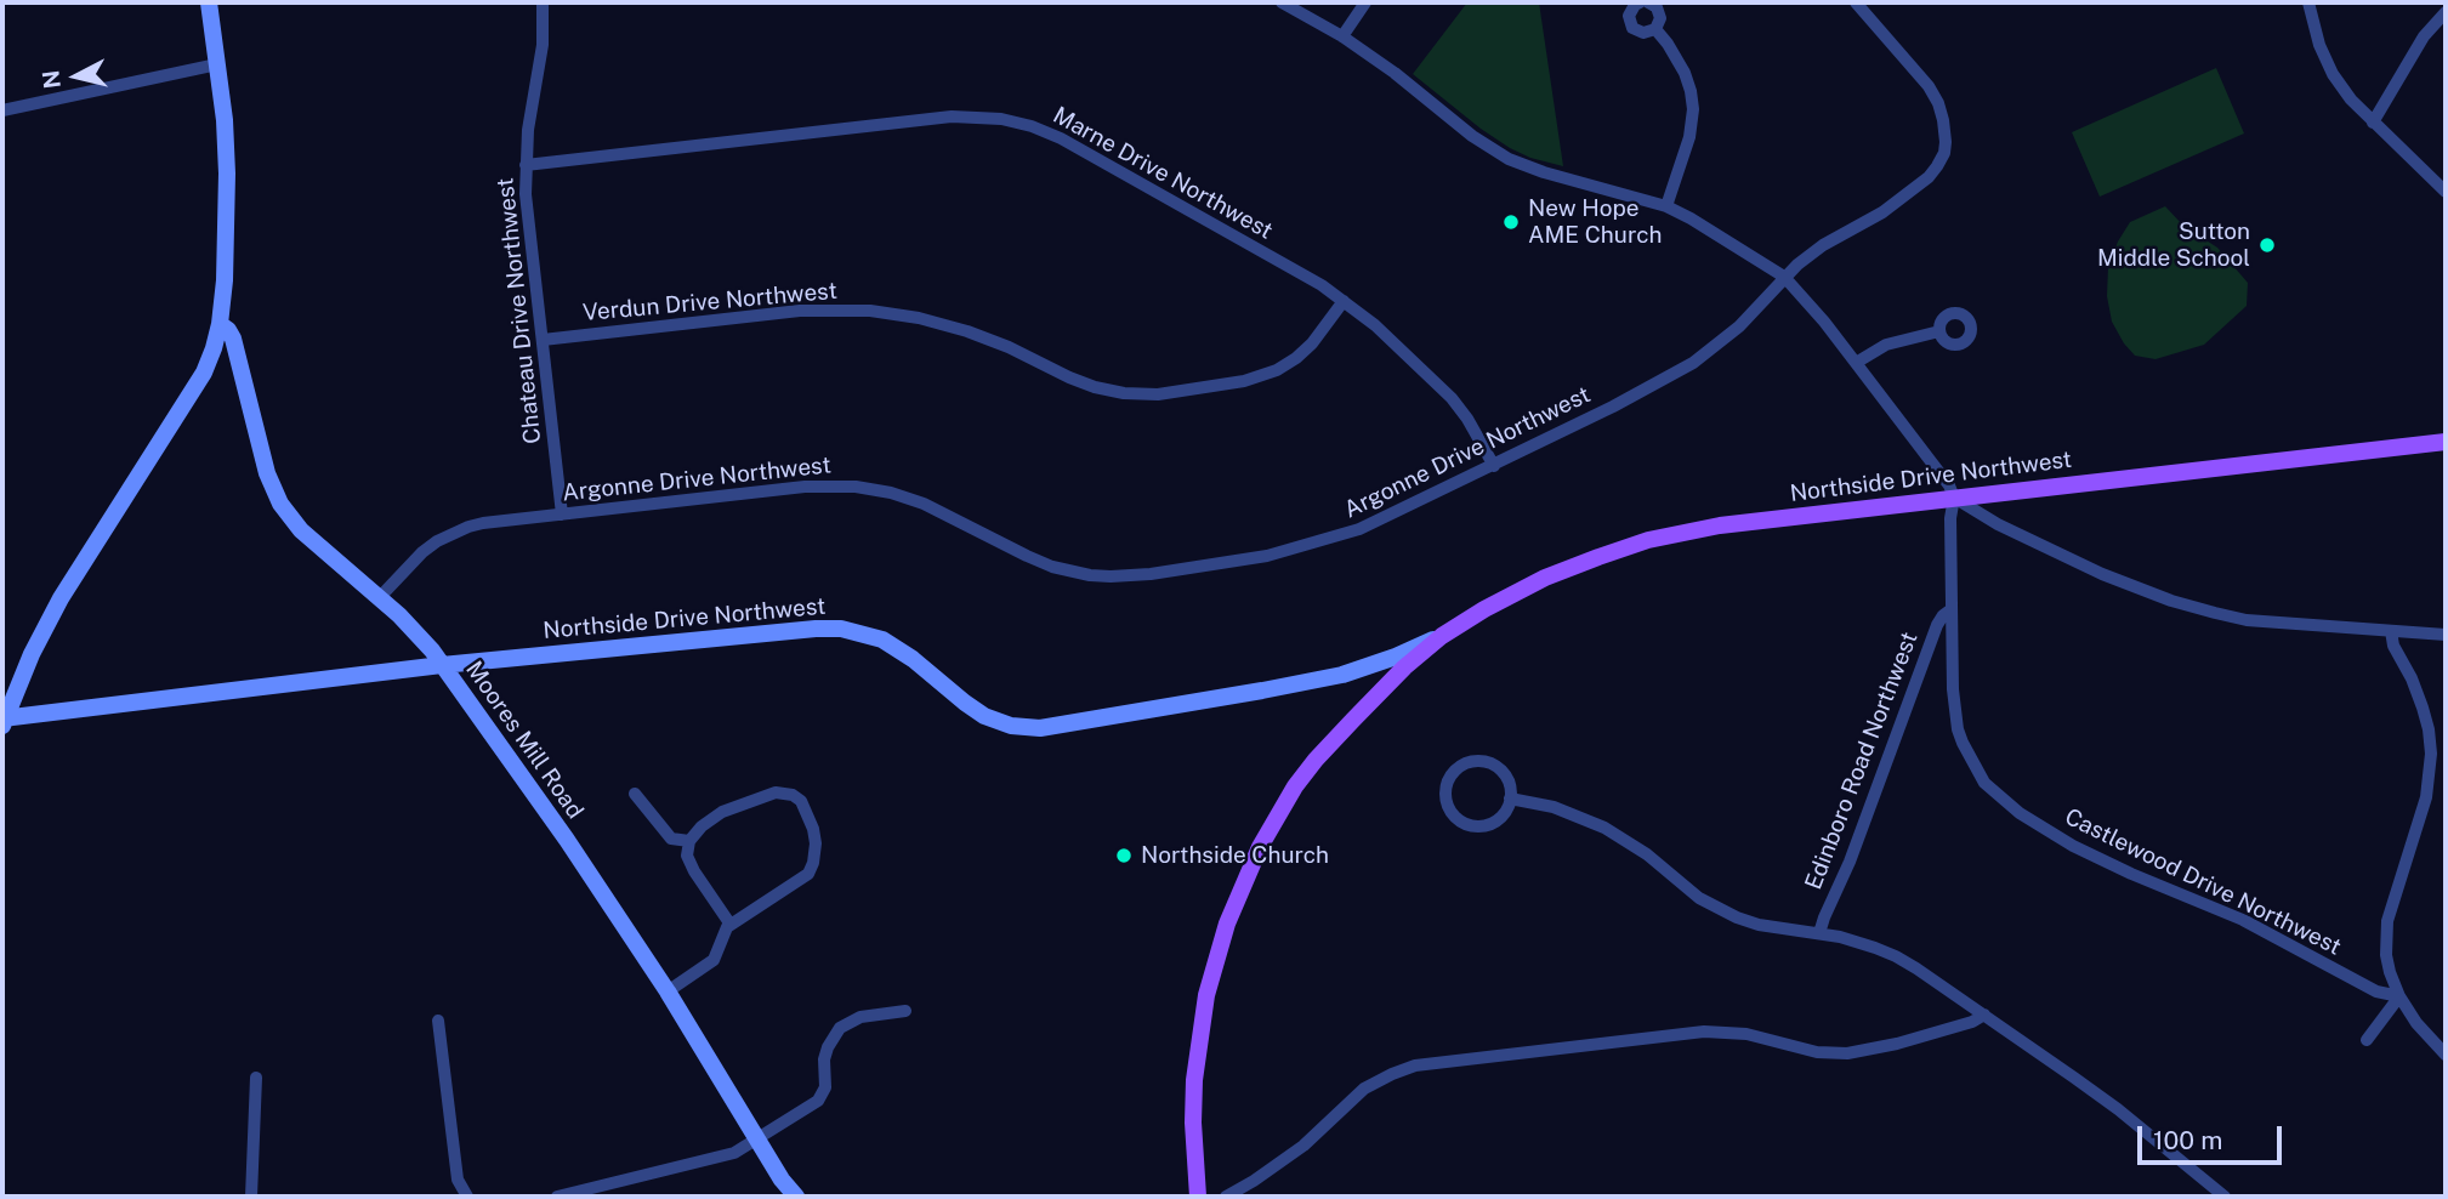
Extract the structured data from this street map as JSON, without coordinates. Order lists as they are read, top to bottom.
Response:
{
  "streets": {
    "main road": ["Northside Drive Northwest"],
    "street": [
      "Marne Drive Northwest",
      "Verdun Drive Northwest",
      "Chateau Drive Northwest",
      "Argonne Drive Northwest",
      "Moores Mill Road",
      "Edinboro Road Northwest",
      "Castlewood Drive Northwest"
    ]
  },
  "crossings": [
    ["Marne Drive Northwest", "Verdun Drive Northwest"],
    ["Marne Drive Northwest", "Chateau Drive Northwest"],
    ["Marne Drive Northwest", "Argonne Drive Northwest"],
    ["Verdun Drive Northwest", "Chateau Drive Northwest"],
    ["Chateau Drive Northwest", "Argonne Drive Northwest"],
    ["Argonne Drive Northwest", "Moores Mill Road"],
    ["Northside Drive Northwest", "Moores Mill Road"],
    ["Northside Drive Northwest", "Castlewood Drive Northwest"],
    ["Edinboro Road Northwest", "Castlewood Drive Northwest"]
  ],
  "places": ["New Hope AME Church", "Sutton Middle School", "Northside Church"],
  "scale_bar": "100 m",
  "north": "left"
}
